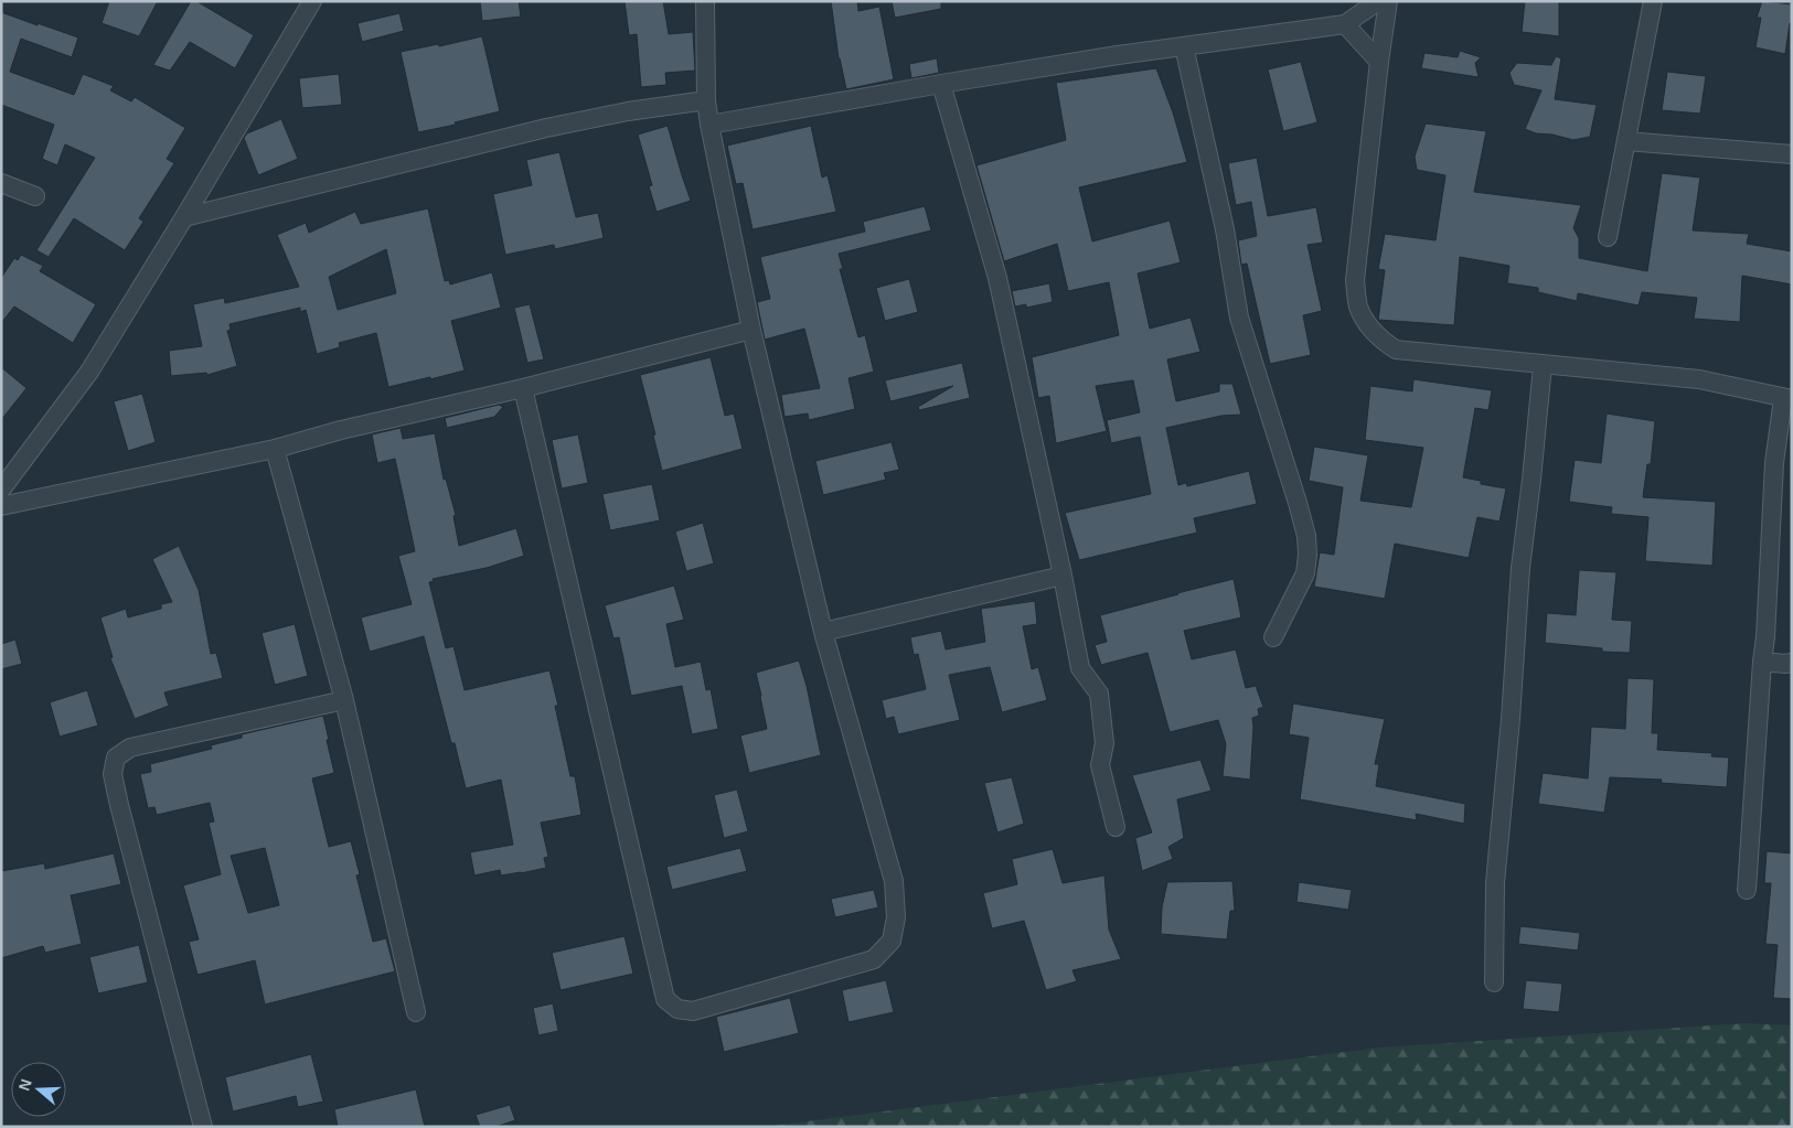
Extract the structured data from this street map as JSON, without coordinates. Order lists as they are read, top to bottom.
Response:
{
  "north": "left"
}
